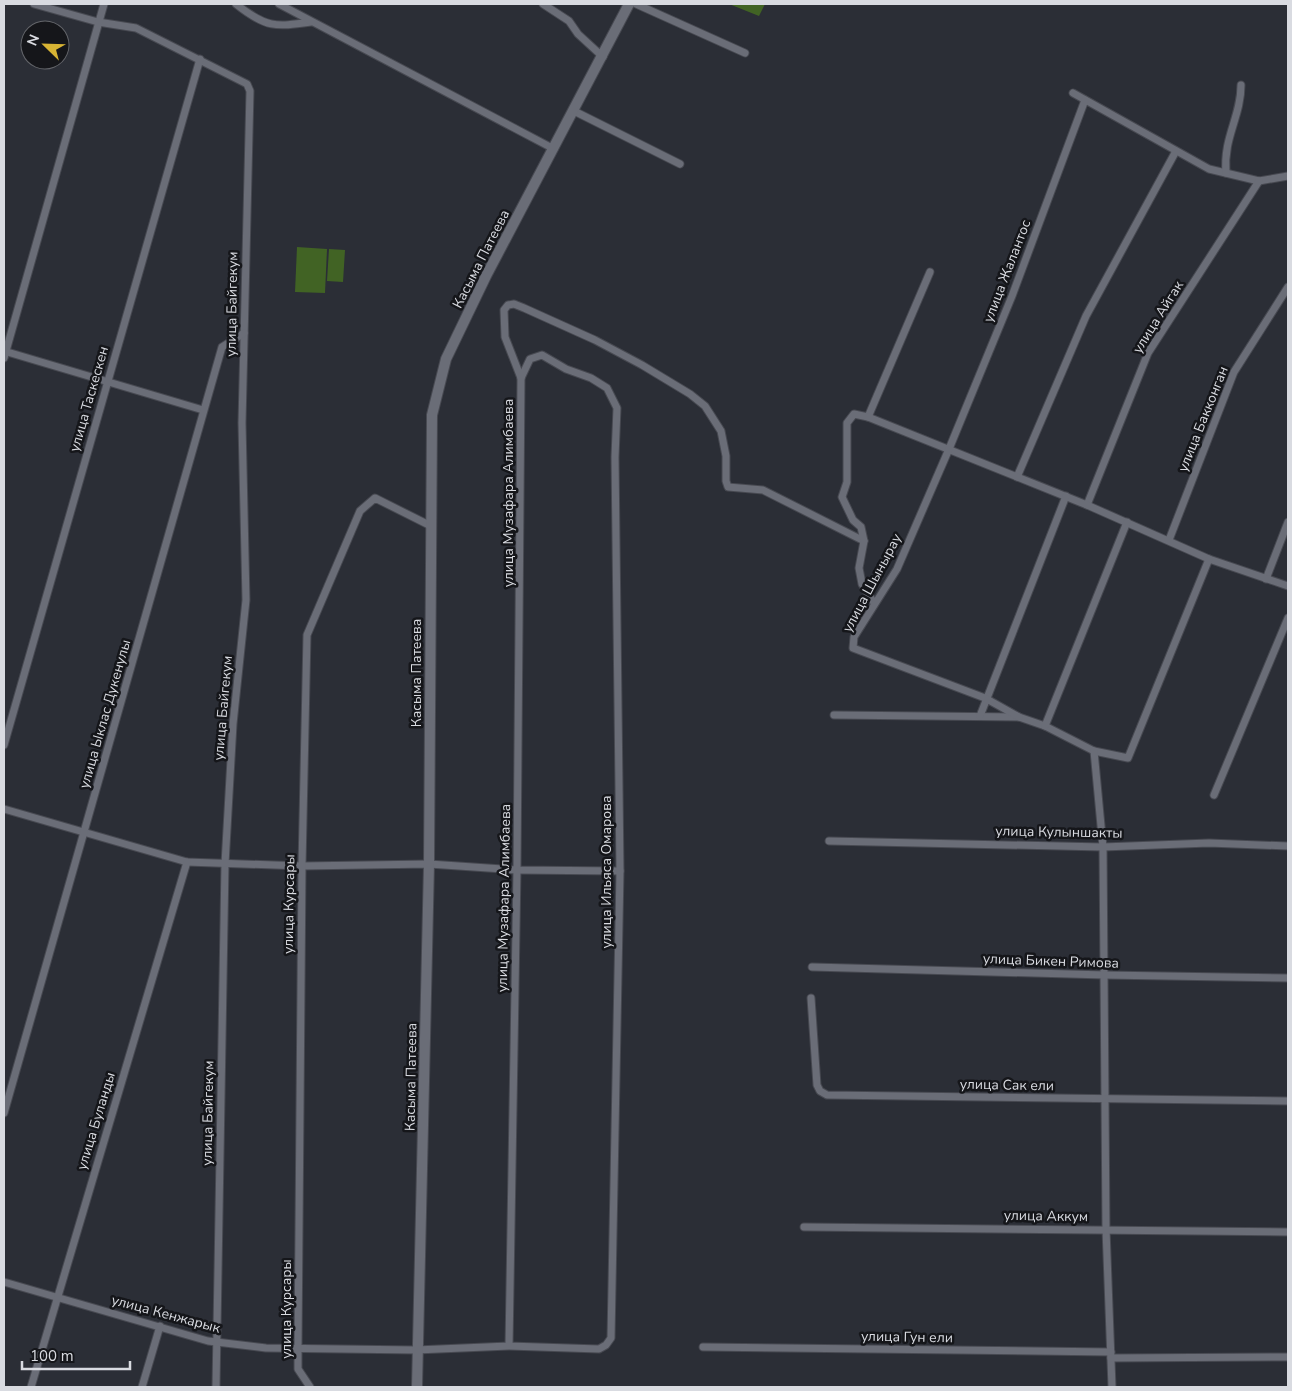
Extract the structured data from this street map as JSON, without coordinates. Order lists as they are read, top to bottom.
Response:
{
  "streets": {
    "main road": ["Касыма Патеева"],
    "street": [
      "улица Жалантос",
      "улица Байгекум",
      "улица Айгак",
      "улица Таскескен",
      "улица Бакконган",
      "улица Музафара Алимбаева",
      "улица Шынырау",
      "улица Ыклас Дукенулы",
      "улица Кулыншакты",
      "улица Ильяса Омарова",
      "улица Курсары",
      "улица Бикен Римова",
      "улица Сак ели",
      "улица Буланды",
      "улица Аккум",
      "улица Кенжарык",
      "улица Гун ели"
    ]
  },
  "crossings": [
    ["Касыма Патеева", "улица Курсары"],
    ["Касыма Патеева", "улица Кенжарык"],
    ["улица Жалантос", "улица Шынырау"],
    ["улица Байгекум", "улица Таскескен"],
    ["улица Байгекум", "улица Ыклас Дукенулы"],
    ["улица Байгекум", "улица Кенжарык"],
    ["улица Музафара Алимбаева", "улица Ильяса Омарова"],
    ["улица Курсары", "улица Кенжарык"],
    ["улица Буланды", "улица Кенжарык"]
  ],
  "scale_bar": "100 m",
  "north": "top left"
}
